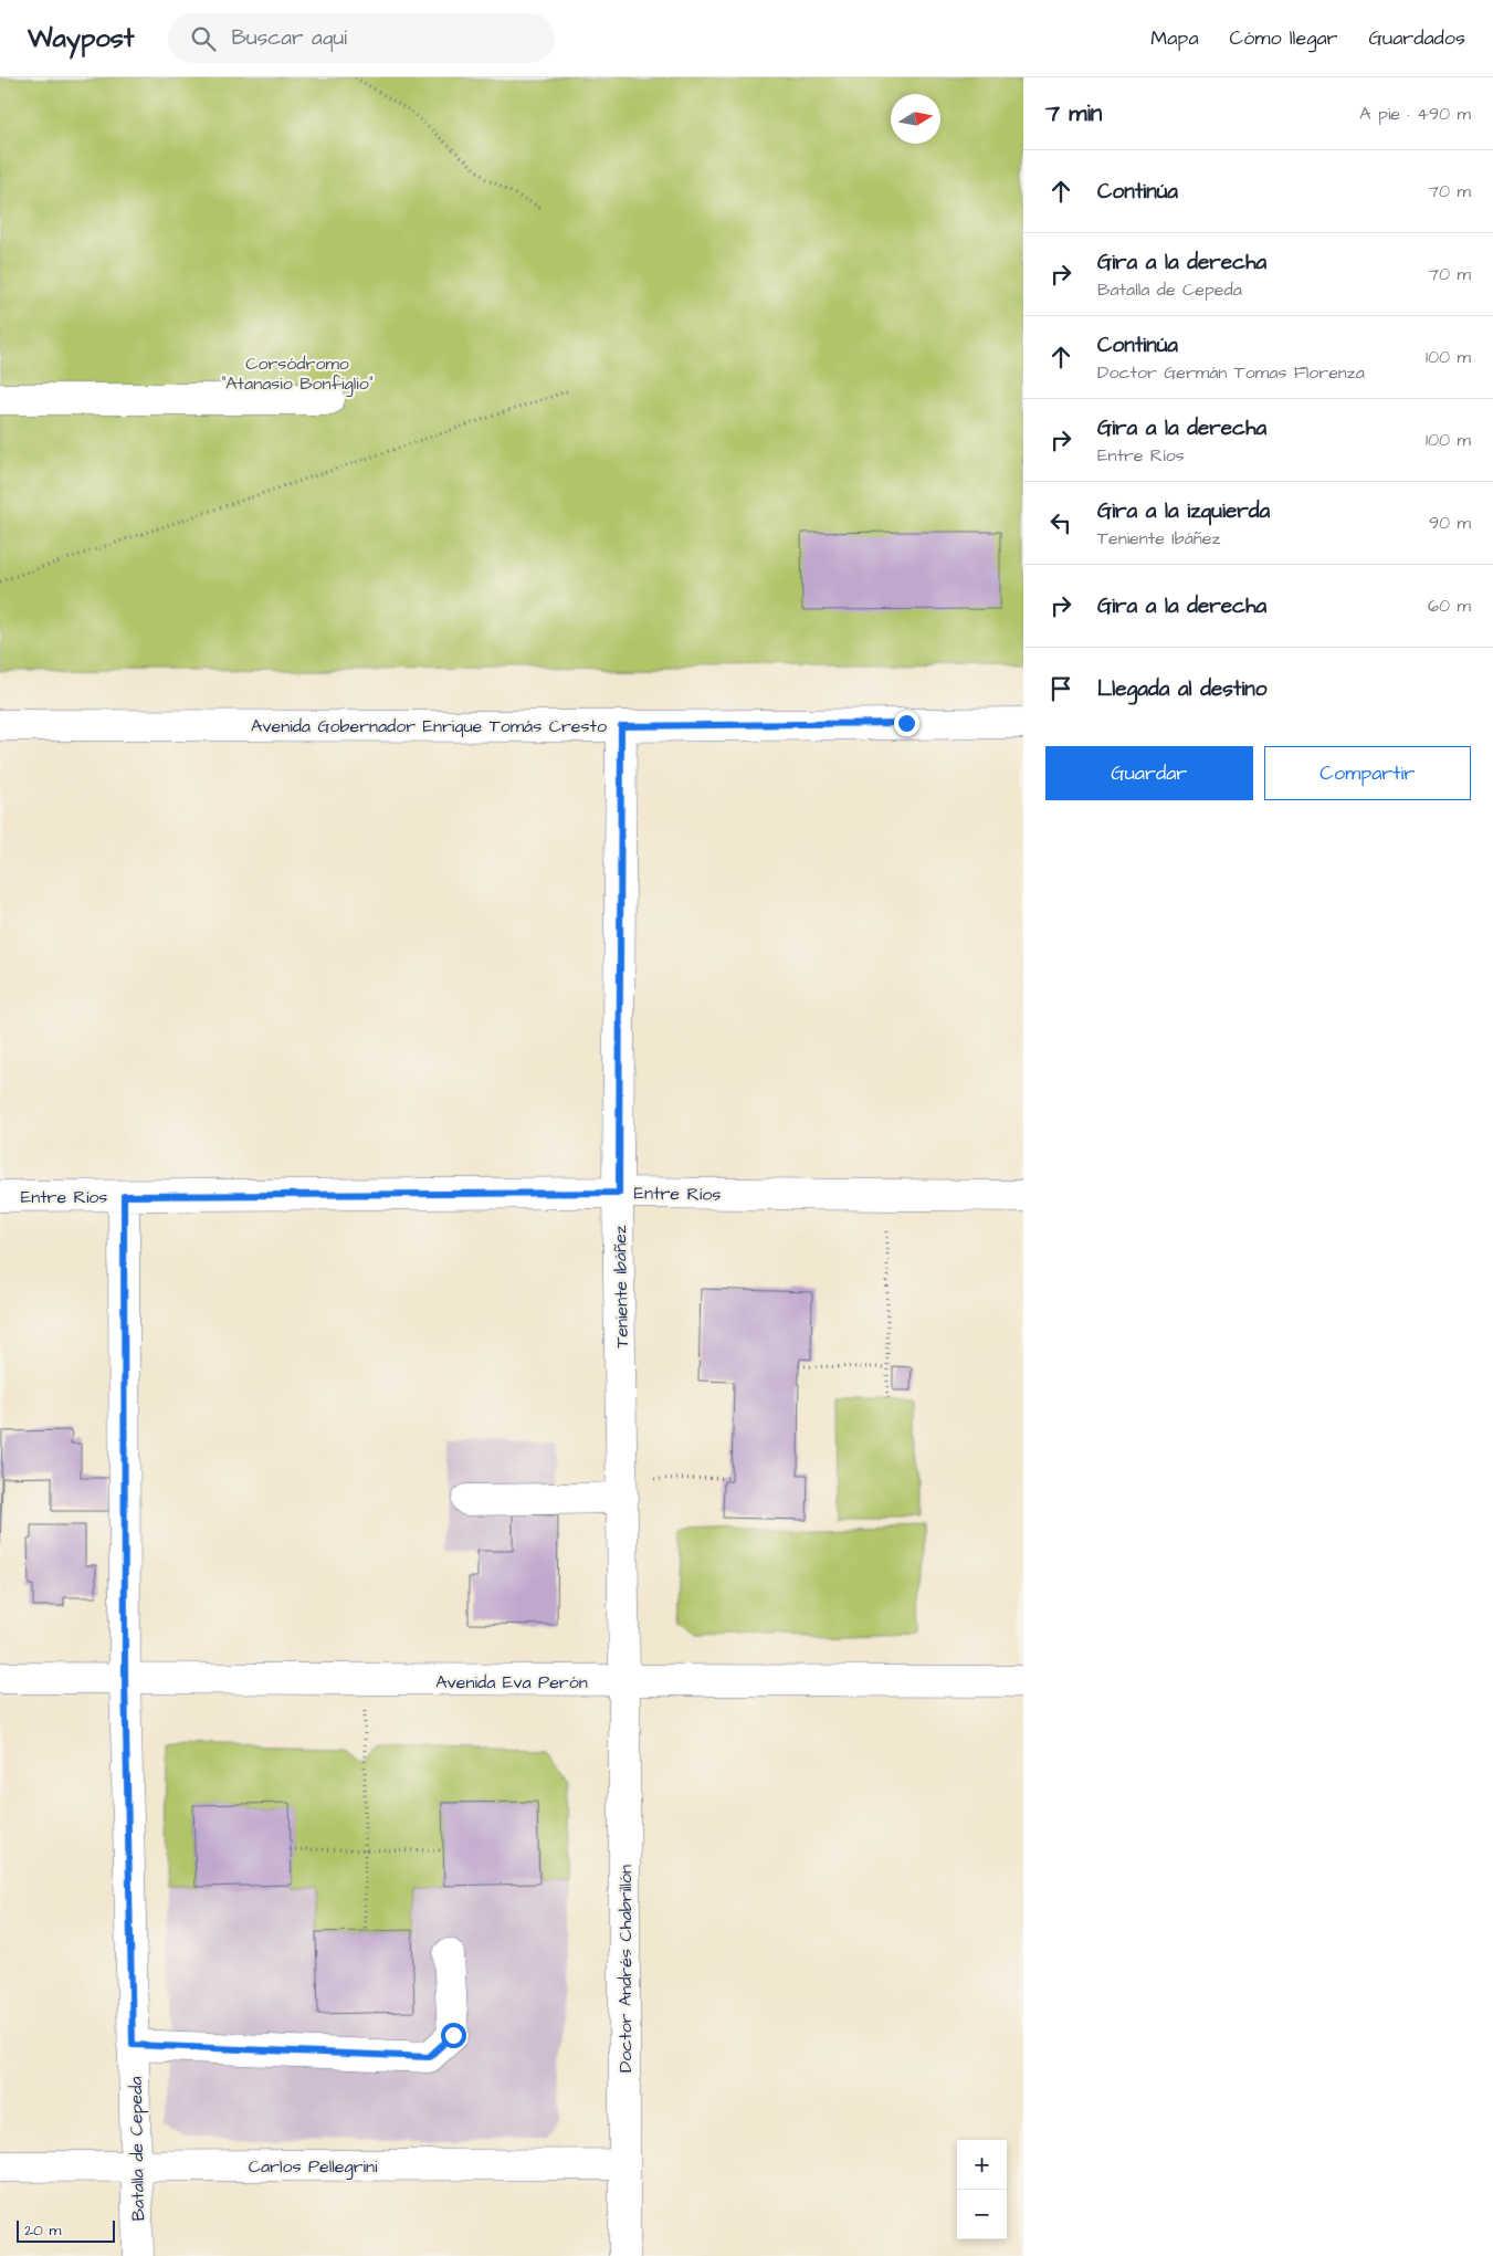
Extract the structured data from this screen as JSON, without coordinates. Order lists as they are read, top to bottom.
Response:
{
  "streets": {
    "street": [
      "Avenida Gobernador Enrique Tomás Cresto",
      "Entre Ríos",
      "Teniente Ibáñez",
      "Avenida Eva Perón",
      "Doctor Andrés Chabrillón",
      "Batalla de Cepeda",
      "Carlos Pellegrini"
    ]
  },
  "crossings": [
    ["Avenida Gobernador Enrique Tomás Cresto", "Teniente Ibáñez"],
    ["Entre Ríos", "Teniente Ibáñez"],
    ["Entre Ríos", "Batalla de Cepeda"],
    ["Teniente Ibáñez", "Avenida Eva Perón"],
    ["Teniente Ibáñez", "Doctor Andrés Chabrillón"],
    ["Avenida Eva Perón", "Doctor Andrés Chabrillón"],
    ["Avenida Eva Perón", "Batalla de Cepeda"],
    ["Doctor Andrés Chabrillón", "Carlos Pellegrini"],
    ["Batalla de Cepeda", "Carlos Pellegrini"]
  ],
  "parks": ["Corsódromo \"Atanasio Bonfiglio\""],
  "scale_bar": "20 m",
  "north": "right",
  "page": {
    "header": "Waypost",
    "search": "Buscar aquí",
    "nav": ["Mapa", "Cómo llegar", "Guardados"],
    "heading": ["7 min", "A pie · 490 m"],
    "list": [
      ["Continúa", "70 m"],
      ["Gira a la derecha", "Batalla de Cepeda", "70 m"],
      ["Continúa", "Doctor Germán Tomas Florenza", "100 m"],
      ["Gira a la derecha", "Entre Ríos", "100 m"],
      ["Gira a la izquierda", "Teniente Ibáñez", "90 m"],
      ["Gira a la derecha", "60 m"],
      "Llegada al destino"
    ],
    "buttons": ["Guardar", "Compartir"],
    "map_buttons": ["+", "−"],
    "scale": "20 m"
  }
}
